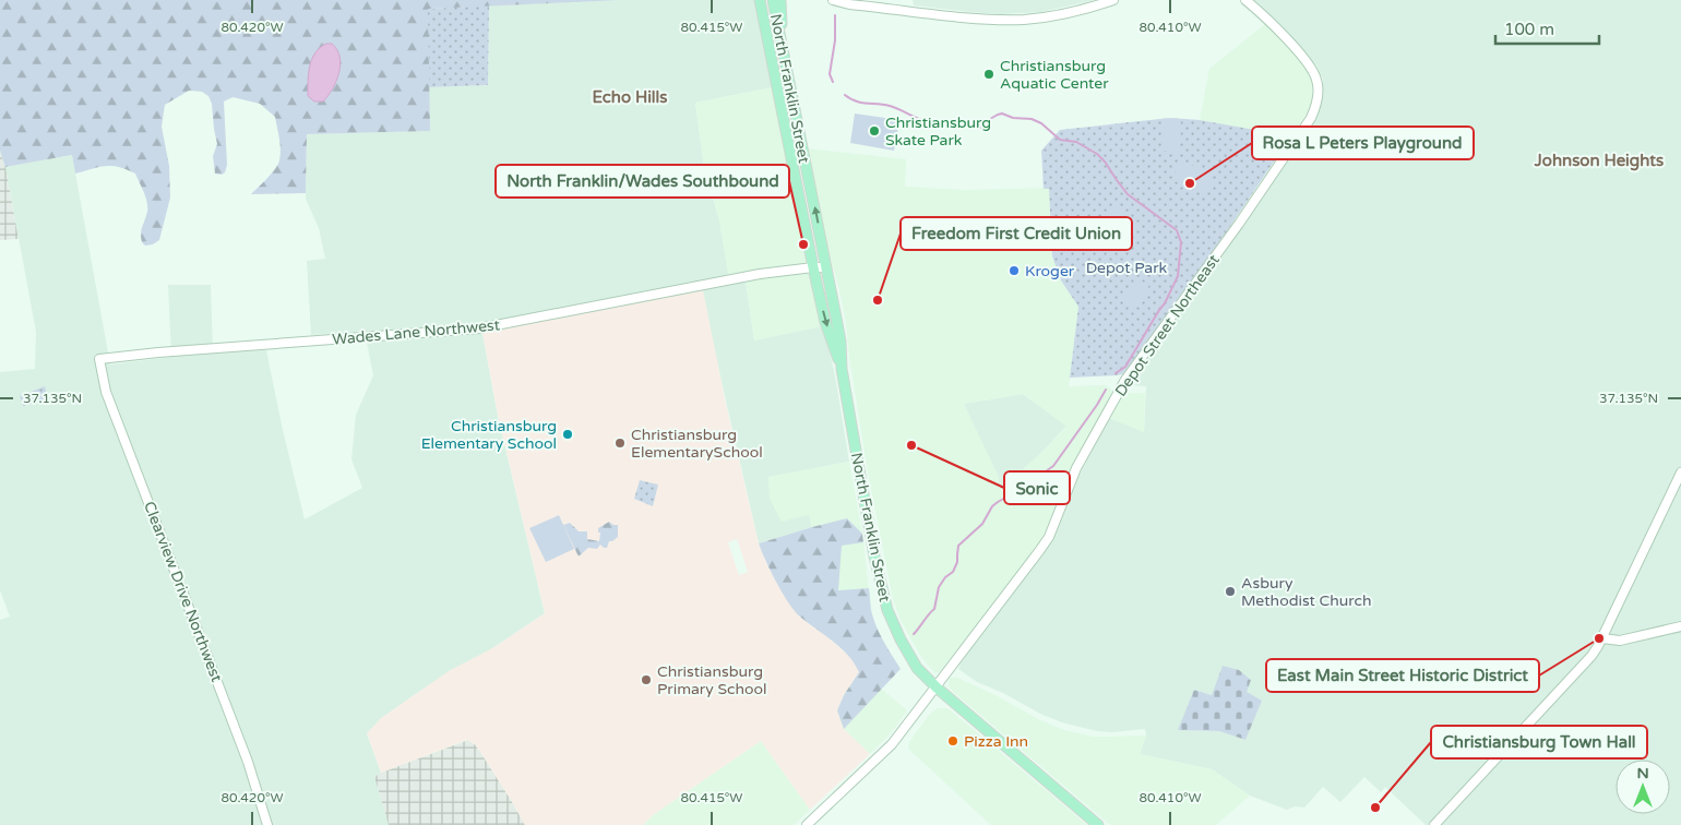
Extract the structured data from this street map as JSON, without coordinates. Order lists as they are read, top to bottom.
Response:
{
  "streets": {
    "main road": ["North Franklin Street"],
    "street": ["Depot Street Northeast", "Wades Lane Northwest", "Clearview Drive Northwest"]
  },
  "crossings": [
    ["North Franklin Street", "Depot Street Northeast"],
    ["North Franklin Street", "Wades Lane Northwest"],
    ["Wades Lane Northwest", "Clearview Drive Northwest"]
  ],
  "districts": ["Echo Hills", "Johnson Heights"],
  "parks": ["Depot Park"],
  "places": [
    "Christiansburg Aquatic Center",
    "Christiansburg Skate Park",
    "Rosa L Peters Playground",
    "North Franklin/Wades Southbound",
    "Kroger",
    "Freedom First Credit Union",
    "Christiansburg Elementary School",
    "Christiansburg ElementarySchool",
    "Sonic",
    "Asbury Methodist Church",
    "East Main Street Historic District",
    "Christiansburg Primary School",
    "Pizza Inn",
    "Christiansburg Town Hall"
  ],
  "scale_bar": "100 m",
  "north": "top",
  "coordinates": [
    "80.420°W",
    "80.415°W",
    "80.410°W",
    "37.135°N"
  ]
}
